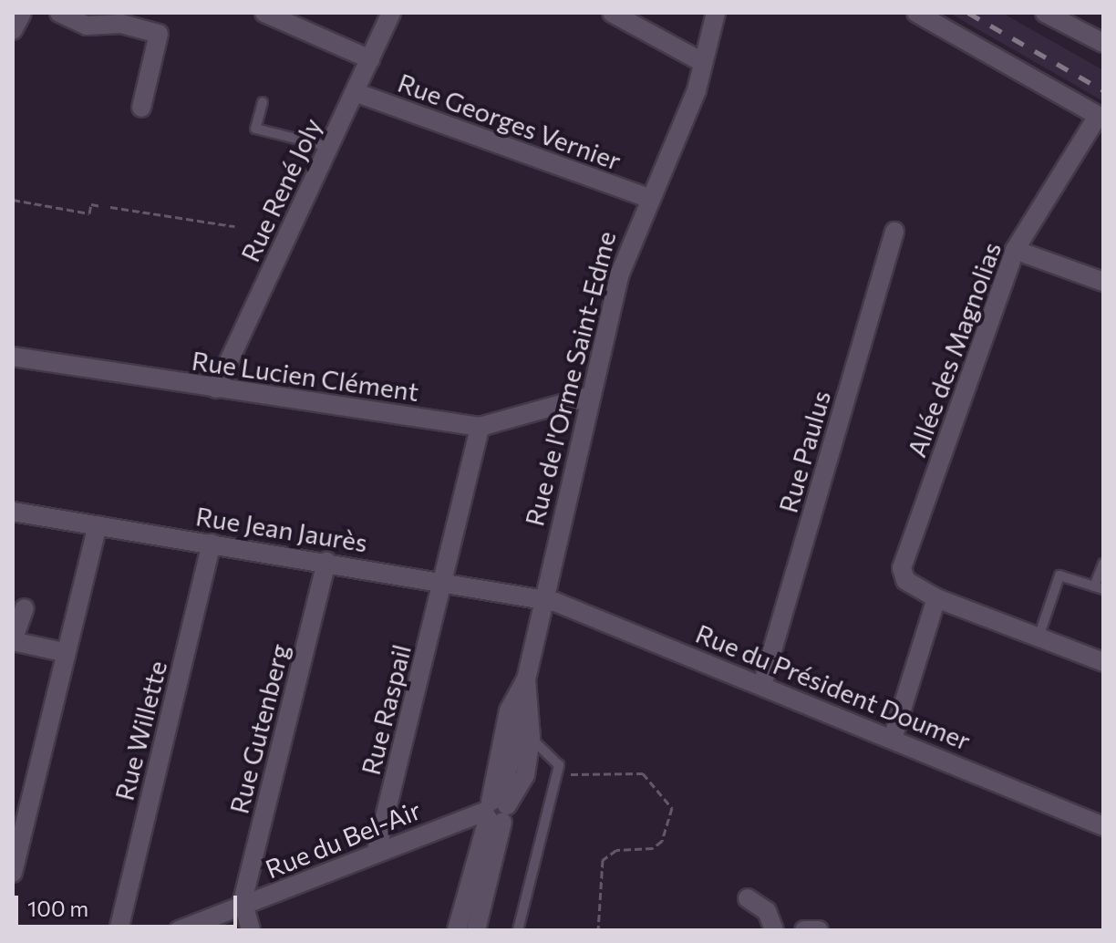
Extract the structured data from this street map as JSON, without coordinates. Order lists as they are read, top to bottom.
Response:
{
  "streets": {
    "street": [
      "Rue Georges Vernier",
      "Rue René Joly",
      "Allée des Magnolias",
      "Rue Lucien Clément",
      "Rue de l'Orme Saint-Edme",
      "Rue Paulus",
      "Rue Jean Jaurès",
      "Rue du Président Doumer",
      "Rue Raspail",
      "Rue Gutenberg",
      "Rue Willette",
      "Rue du Bel-Air"
    ]
  },
  "crossings": [
    ["Rue Georges Vernier", "Rue René Joly"],
    ["Rue Georges Vernier", "Rue de l'Orme Saint-Edme"],
    ["Rue René Joly", "Rue Lucien Clément"],
    ["Rue Lucien Clément", "Rue de l'Orme Saint-Edme"],
    ["Rue Lucien Clément", "Rue Raspail"],
    ["Rue de l'Orme Saint-Edme", "Rue Jean Jaurès"],
    ["Rue de l'Orme Saint-Edme", "Rue du Président Doumer"],
    ["Rue de l'Orme Saint-Edme", "Rue du Bel-Air"],
    ["Rue Paulus", "Rue du Président Doumer"],
    ["Rue Jean Jaurès", "Rue du Président Doumer"],
    ["Rue Jean Jaurès", "Rue Raspail"],
    ["Rue Jean Jaurès", "Rue Gutenberg"],
    ["Rue Jean Jaurès", "Rue Willette"],
    ["Rue Raspail", "Rue du Bel-Air"],
    ["Rue Gutenberg", "Rue du Bel-Air"]
  ],
  "scale_bar": "100 m"
}
